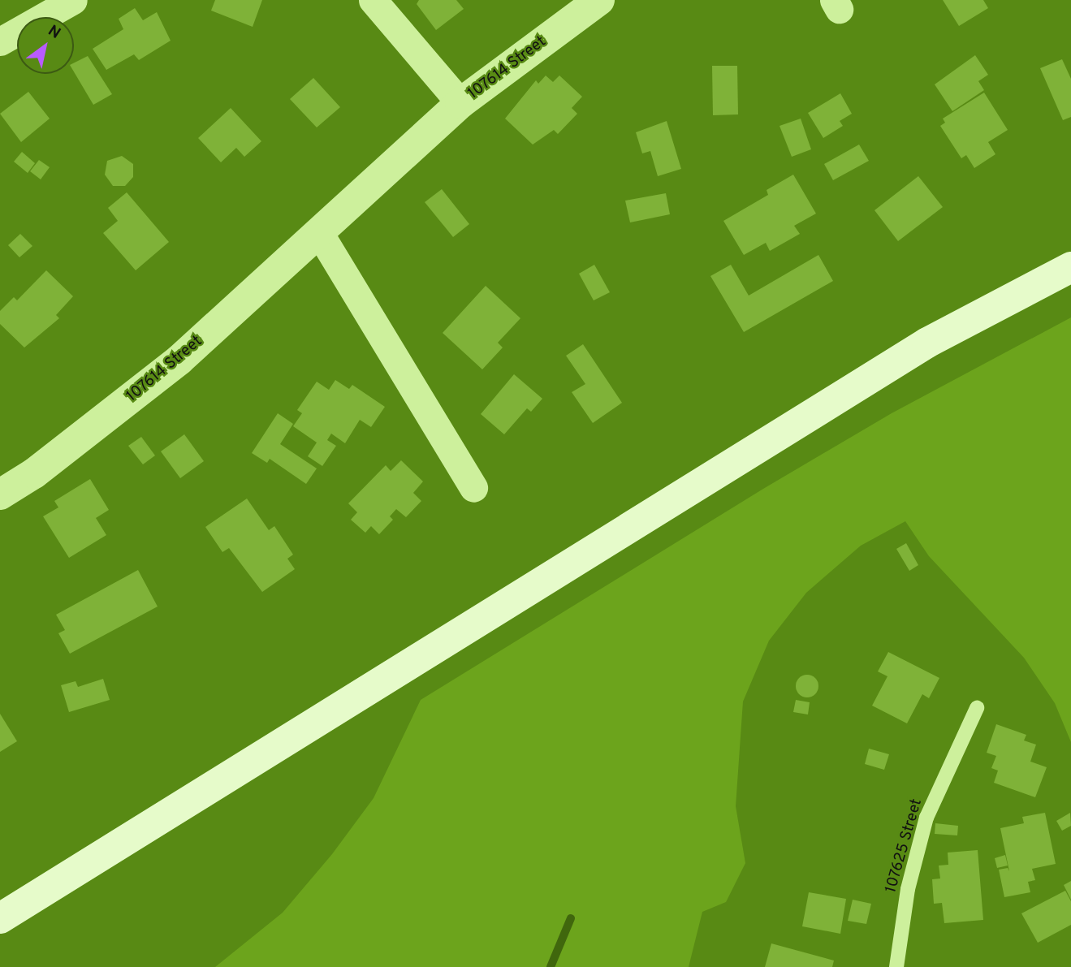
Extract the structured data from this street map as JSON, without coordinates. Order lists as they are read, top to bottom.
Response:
{
  "streets": {
    "street": ["107614 Street"],
    "lane": ["107625 Street"]
  },
  "north": "top right"
}
